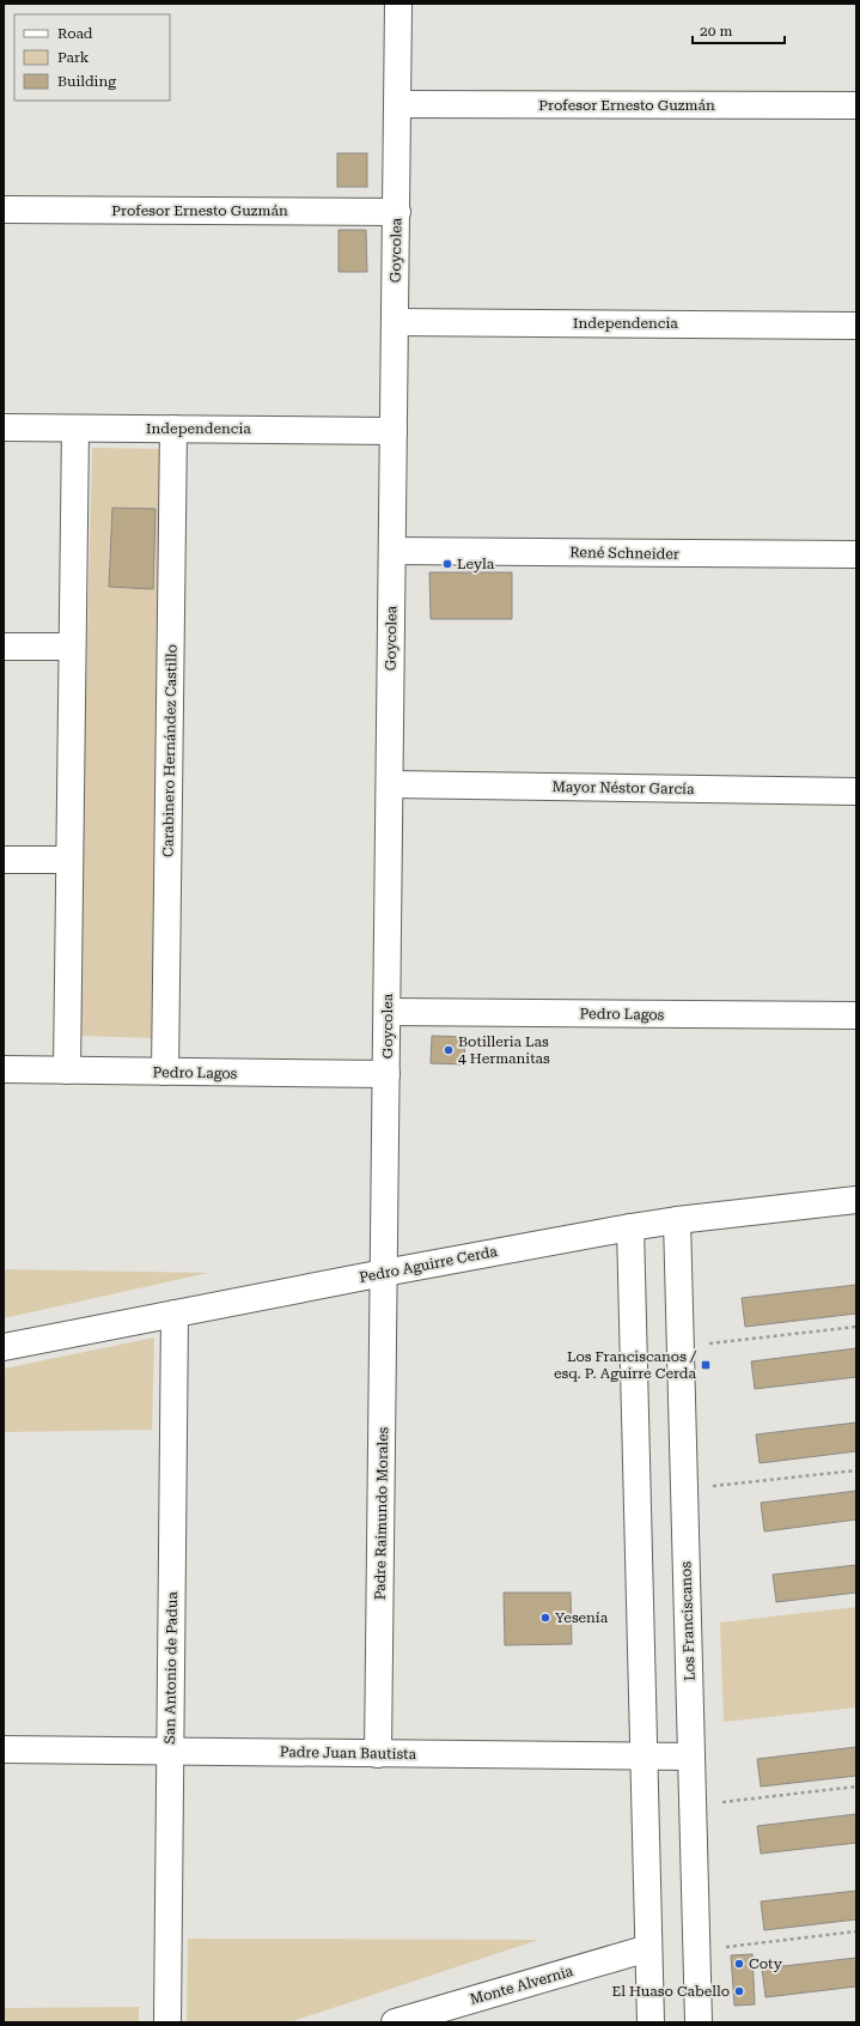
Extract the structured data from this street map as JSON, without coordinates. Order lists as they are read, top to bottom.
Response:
{
  "streets": {
    "street": [
      "Profesor Ernesto Guzmán",
      "Goycolea",
      "Independencia",
      "René Schneider",
      "Carabinero Hernández Castillo",
      "Mayor Néstor García",
      "Pedro Lagos",
      "Pedro Aguirre Cerda",
      "Padre Raimundo Morales",
      "Los Franciscanos",
      "San Antonio de Padua",
      "Padre Juan Bautista",
      "Monte Alvernia"
    ]
  },
  "crossings": [
    ["Profesor Ernesto Guzmán", "Goycolea"],
    ["Goycolea", "Independencia"],
    ["Goycolea", "René Schneider"],
    ["Goycolea", "Mayor Néstor García"],
    ["Goycolea", "Pedro Lagos"],
    ["Goycolea", "Pedro Aguirre Cerda"],
    ["Goycolea", "Padre Raimundo Morales"],
    ["Independencia", "Carabinero Hernández Castillo"],
    ["Carabinero Hernández Castillo", "Pedro Lagos"],
    ["Pedro Aguirre Cerda", "Padre Raimundo Morales"],
    ["Pedro Aguirre Cerda", "Los Franciscanos"],
    ["Pedro Aguirre Cerda", "San Antonio de Padua"],
    ["Padre Raimundo Morales", "Padre Juan Bautista"],
    ["Los Franciscanos", "Padre Juan Bautista"],
    ["San Antonio de Padua", "Padre Juan Bautista"]
  ],
  "places": {
    "other": [
      "Leyla",
      "Botilleria Las 4 Hermanitas",
      "Yesenía",
      "Coty",
      "El Huaso Cabello"
    ],
    "transit": ["Los Franciscanos / esq. P. Aguirre Cerda"]
  },
  "legend": ["Road", "Park", "Building"],
  "scale_bar": "20 m"
}
